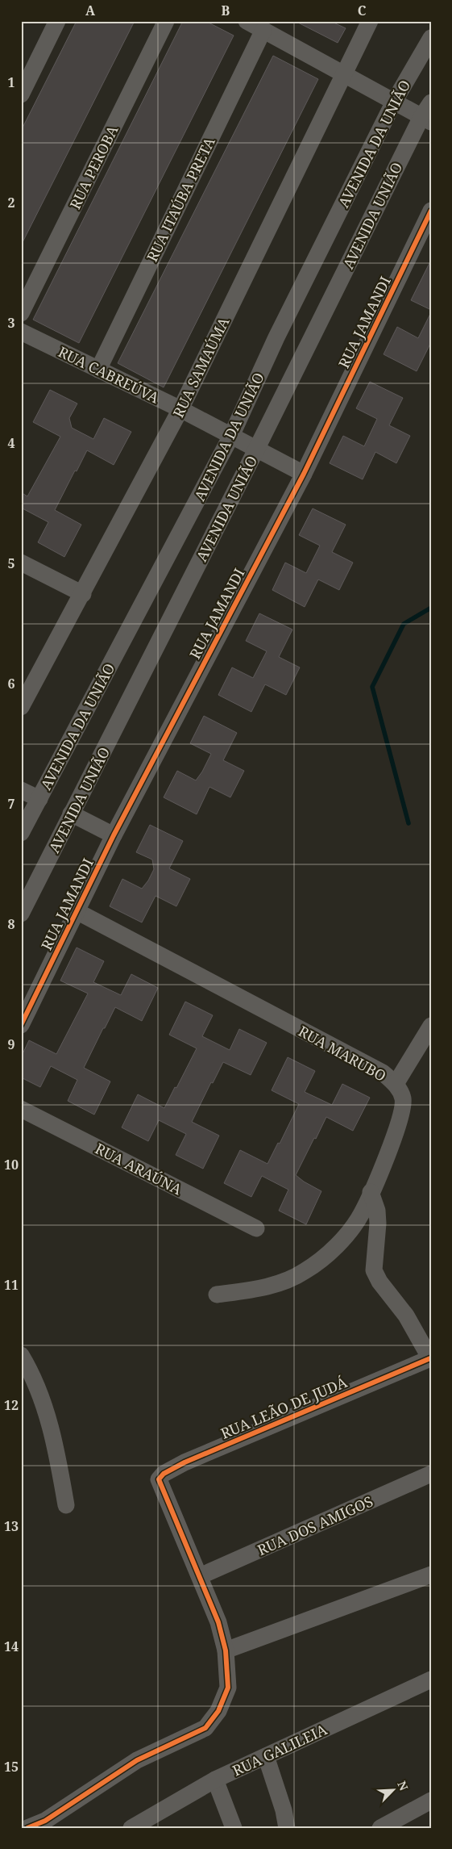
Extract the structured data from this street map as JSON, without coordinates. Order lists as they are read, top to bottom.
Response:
{
  "streets": {
    "street": [
      "AVENIDA DA UNIÃO",
      "RUA PEROBA",
      "RUA ITAÚBA PRETA",
      "AVENIDA UNIÃO",
      "RUA JAMANDI",
      "RUA SAMAÚMA",
      "RUA CABREÚVA",
      "RUA MARUBO",
      "RUA ARAÚNA",
      "RUA LEÃO DE JUDÁ",
      "RUA DOS AMIGOS",
      "RUA GALILEIA"
    ]
  },
  "crossings": [
    ["AVENIDA DA UNIÃO", "RUA CABREÚVA"],
    ["RUA ITAÚBA PRETA", "RUA CABREÚVA"],
    ["AVENIDA UNIÃO", "RUA CABREÚVA"],
    ["RUA JAMANDI", "RUA CABREÚVA"],
    ["RUA JAMANDI", "RUA MARUBO"],
    ["RUA SAMAÚMA", "RUA CABREÚVA"],
    ["RUA LEÃO DE JUDÁ", "RUA DOS AMIGOS"]
  ],
  "north": "top right",
  "grid": {
    "columns": ["A", "B", "C"],
    "rows": [
      "1",
      "2",
      "3",
      "4",
      "5",
      "6",
      "7",
      "8",
      "9",
      "10",
      "11",
      "12",
      "13",
      "14",
      "15"
    ]
  }
}
